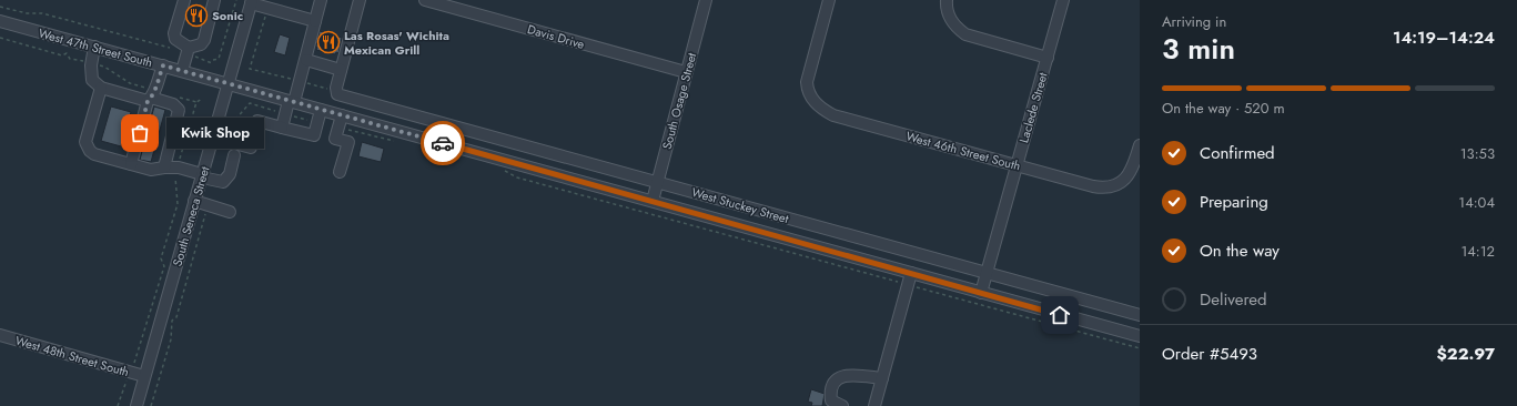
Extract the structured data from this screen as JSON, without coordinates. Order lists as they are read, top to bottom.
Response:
{
  "streets": {
    "street": [
      "Davis Drive",
      "West 47th Street South",
      "South Osage Street",
      "Laclede Street",
      "West 46th Street South",
      "West Stuckey Street",
      "South Seneca Street",
      "West 48th Street South"
    ]
  },
  "crossings": [
    ["Davis Drive", "South Osage Street"],
    ["West 47th Street South", "South Osage Street"],
    ["West 47th Street South", "Laclede Street"],
    ["West 47th Street South", "South Seneca Street"],
    ["South Osage Street", "West Stuckey Street"],
    ["Laclede Street", "West 46th Street South"],
    ["Laclede Street", "West Stuckey Street"],
    ["South Seneca Street", "West 48th Street South"]
  ],
  "places": {
    "restaurant": ["Sonic", "Las Rosas' Wichita Mexican Grill"],
    "other": ["Kwik Shop"]
  },
  "page": {
    "heading": ["3 min", "Arriving in", "14:19–14:24"],
    "panel": ["Order #5493", "$22.97"],
    "bar": "On the way · 520 m",
    "bubble": "Kwik Shop",
    "list": [
      ["Confirmed", "13:53"],
      ["Preparing", "14:04"],
      ["On the way", "14:12"],
      "Delivered"
    ]
  }
}
